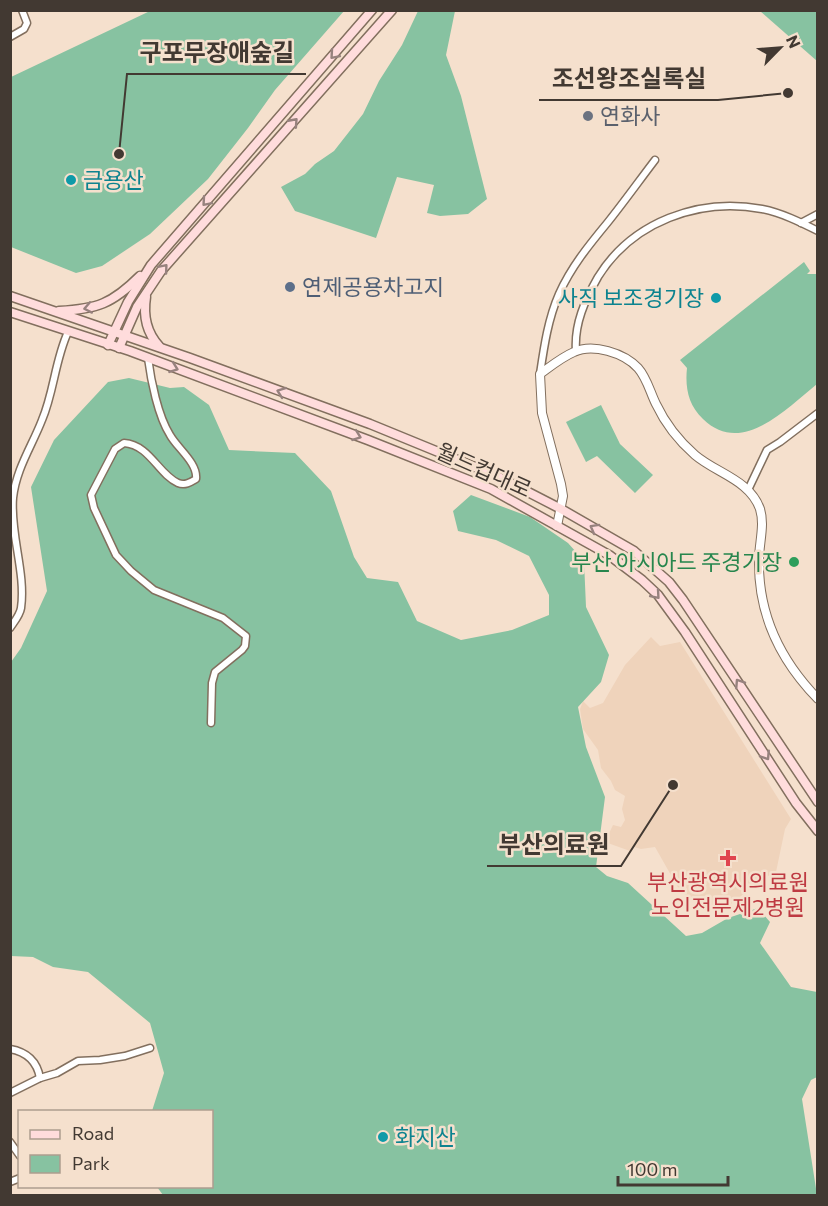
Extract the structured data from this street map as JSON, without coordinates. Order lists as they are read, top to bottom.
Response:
{
  "streets": {
    "main road": ["월드컵대로"]
  },
  "places": {
    "other": [
      "조선왕조실록실",
      "연화사",
      "구포무장애숲길",
      "금용산",
      "연제공용차고지",
      "사직 보조경기장",
      "부산 아시아드 주경기장",
      "부산의료원",
      "화지산"
    ],
    "health": ["부산광역시의료원 노인전문제2병원"]
  },
  "legend": ["Road", "Park"],
  "scale_bar": "100 m",
  "north": "top right"
}
